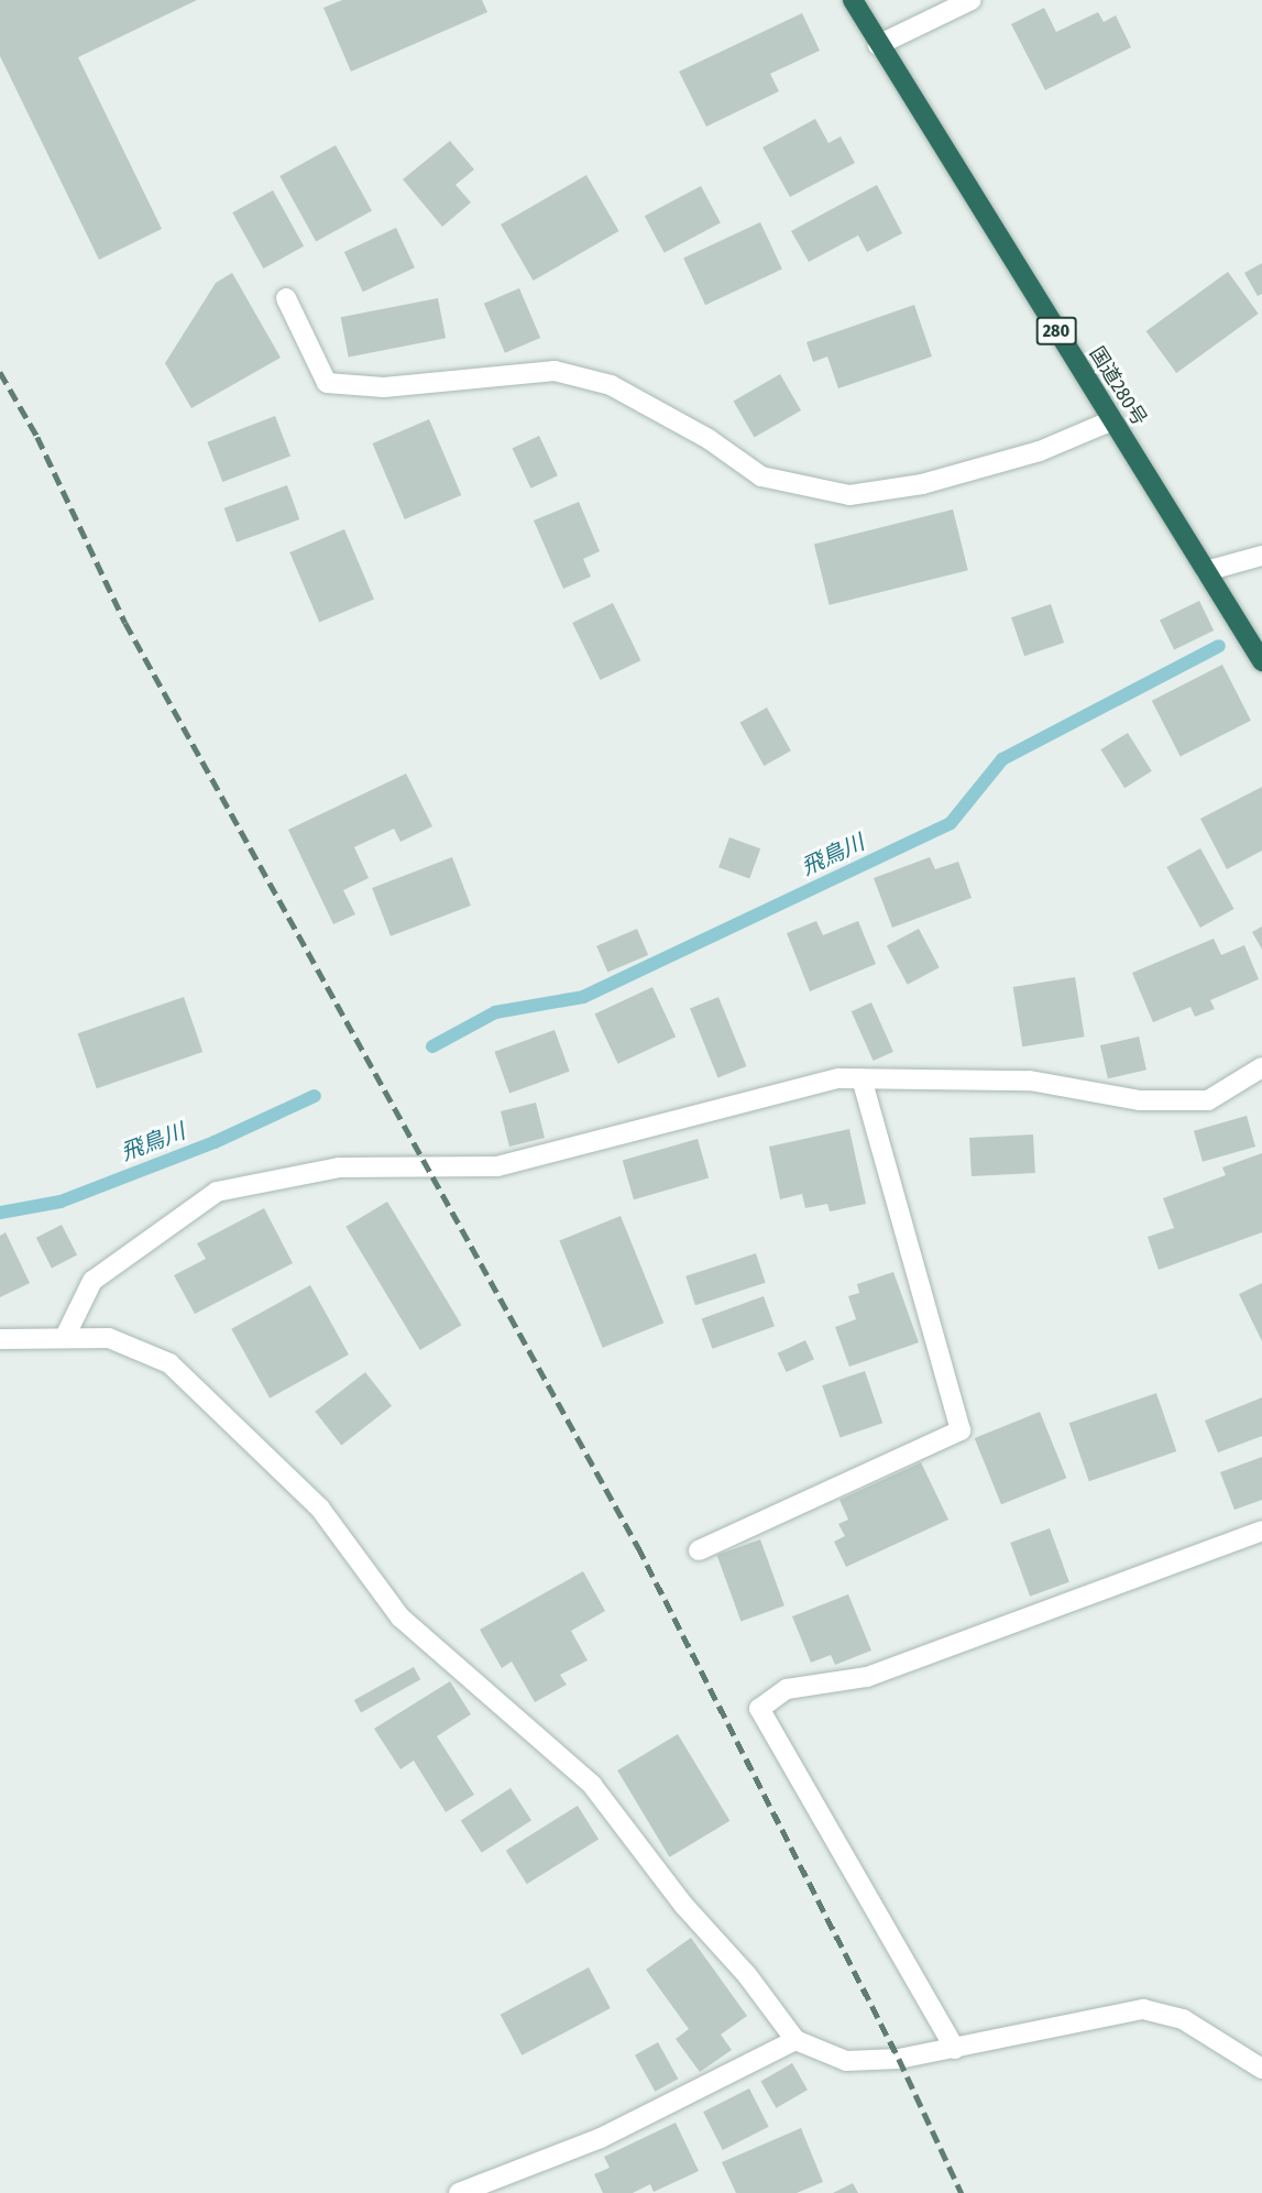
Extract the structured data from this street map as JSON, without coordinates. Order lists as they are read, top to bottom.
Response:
{
  "streets": {
    "highway": ["280", "国道280号"]
  },
  "water": ["飛鳥川"]
}
